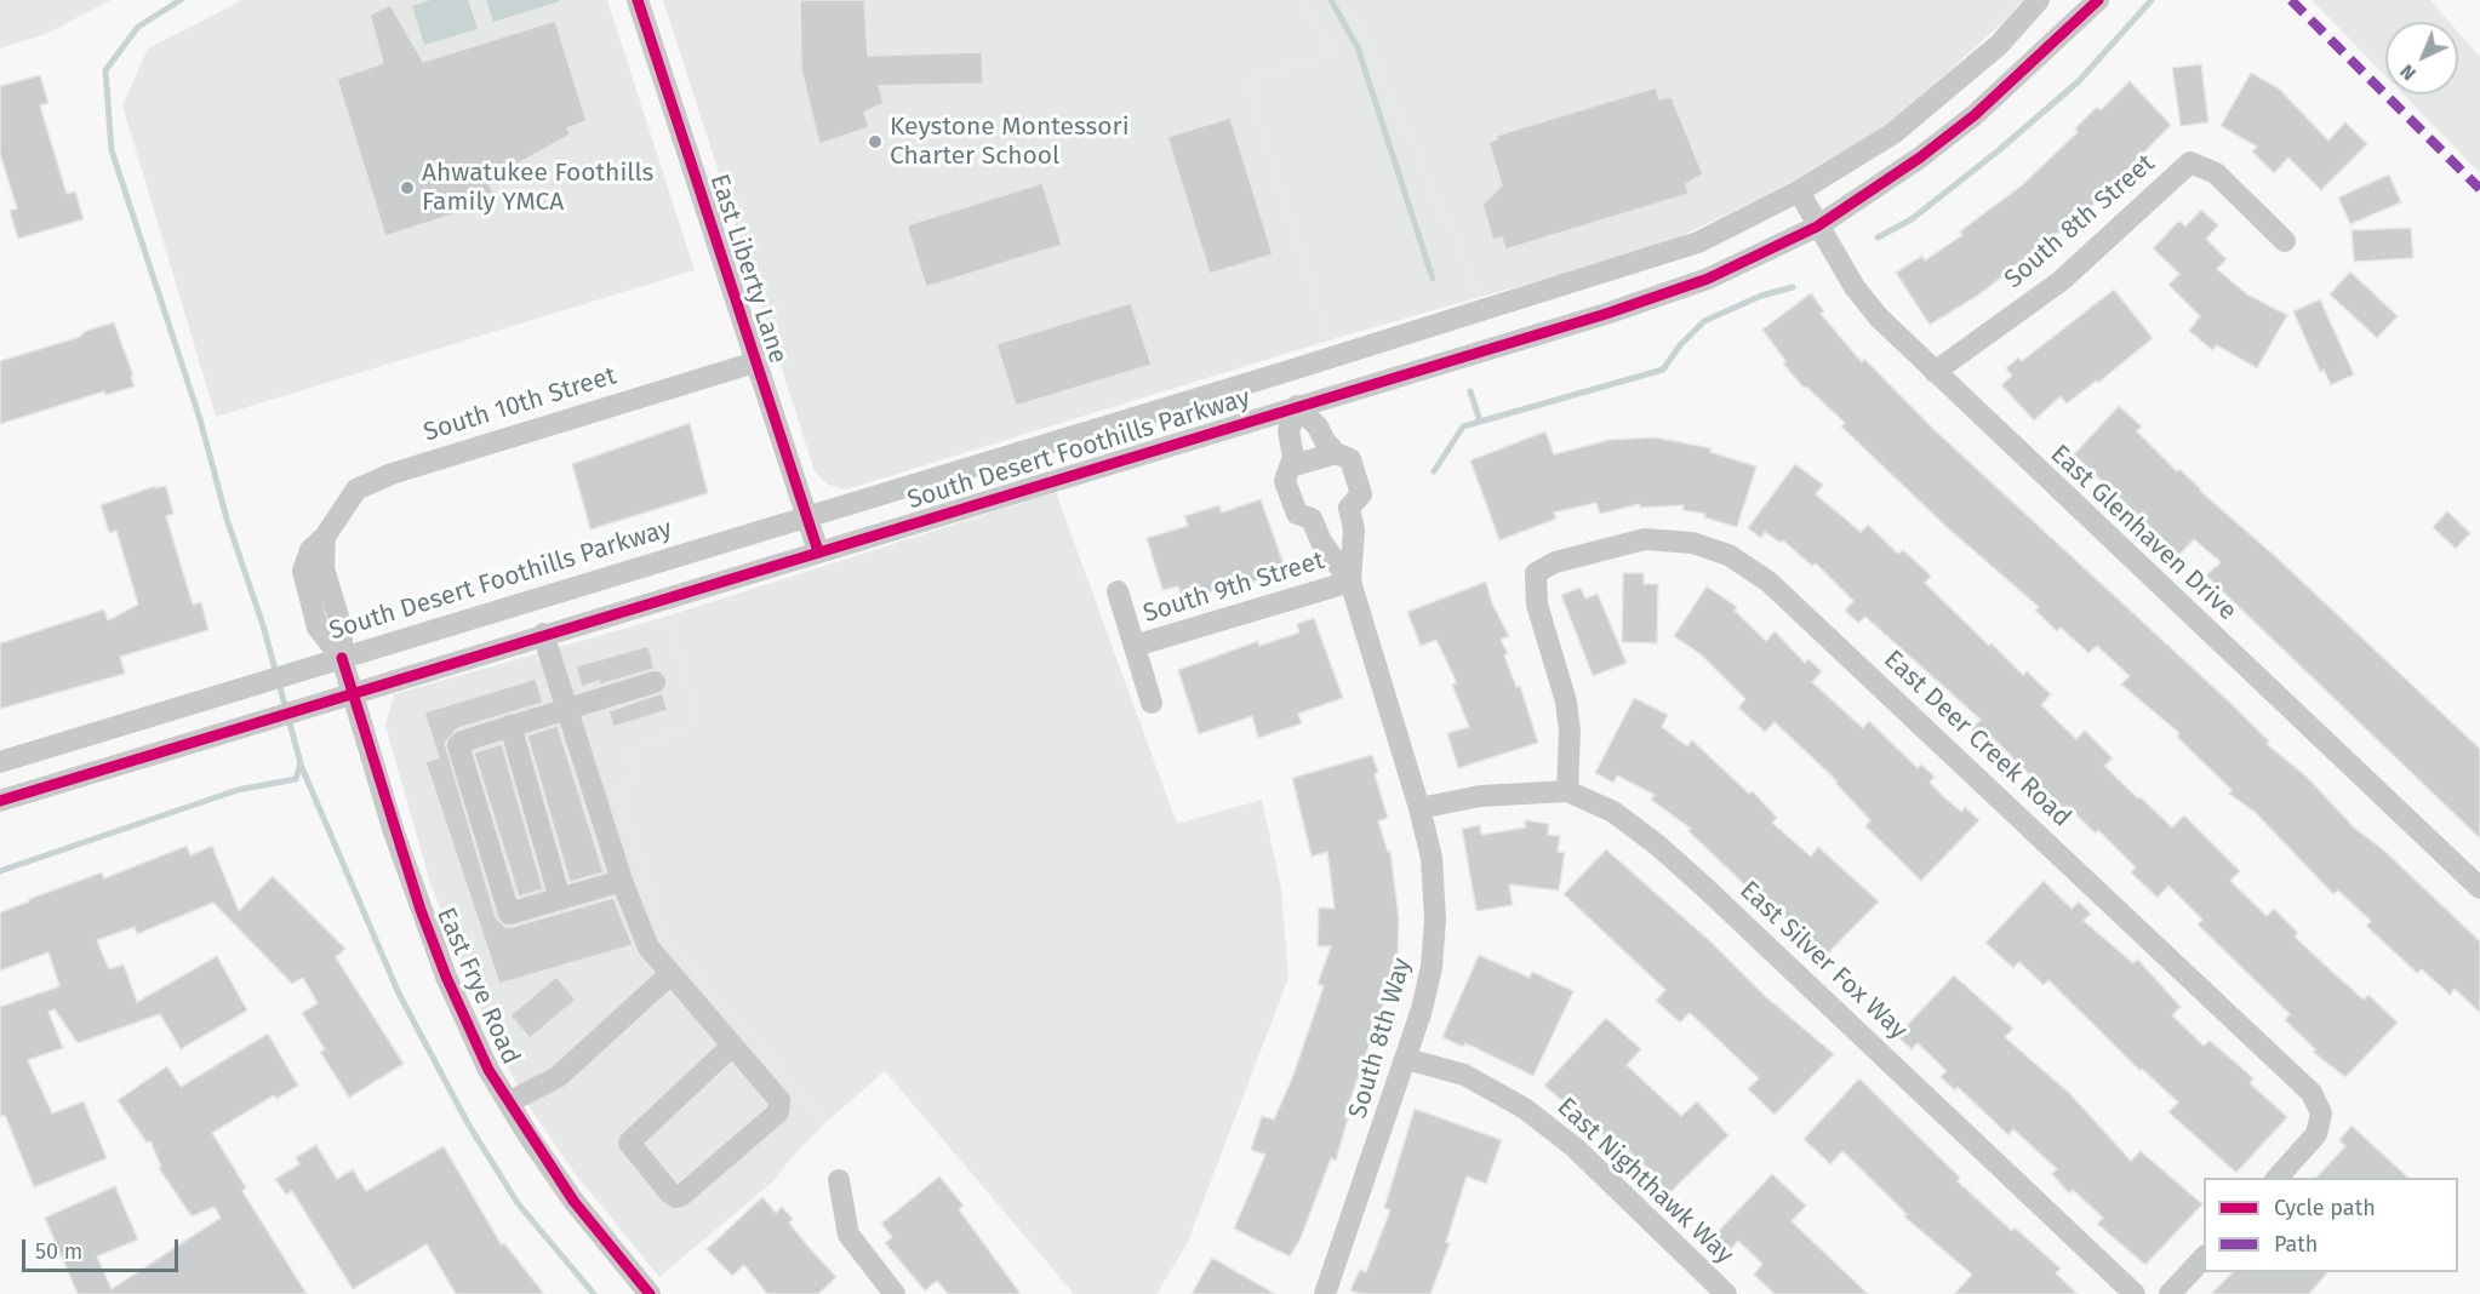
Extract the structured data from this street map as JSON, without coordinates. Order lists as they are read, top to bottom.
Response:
{
  "streets": {
    "street": [
      "South 8th Street",
      "East Liberty Lane",
      "South 10th Street",
      "South Desert Foothills Parkway",
      "East Glenhaven Drive",
      "South 9th Street",
      "East Deer Creek Road",
      "East Silver Fox Way",
      "East Frye Road",
      "South 8th Way",
      "East Nighthawk Way"
    ]
  },
  "crossings": [
    ["South 8th Street", "East Glenhaven Drive"],
    ["East Liberty Lane", "South 10th Street"],
    ["East Liberty Lane", "South Desert Foothills Parkway"],
    ["South 10th Street", "East Frye Road"],
    ["South Desert Foothills Parkway", "East Glenhaven Drive"],
    ["South Desert Foothills Parkway", "East Frye Road"],
    ["South Desert Foothills Parkway", "South 8th Way"],
    ["South 9th Street", "South 8th Way"],
    ["East Deer Creek Road", "East Silver Fox Way"],
    ["East Silver Fox Way", "South 8th Way"],
    ["South 8th Way", "East Nighthawk Way"]
  ],
  "places": ["Keystone Montessori Charter School", "Ahwatukee Foothills Family YMCA"],
  "legend": ["Cycle path", "Path"],
  "scale_bar": "50 m",
  "north": "bottom left"
}
